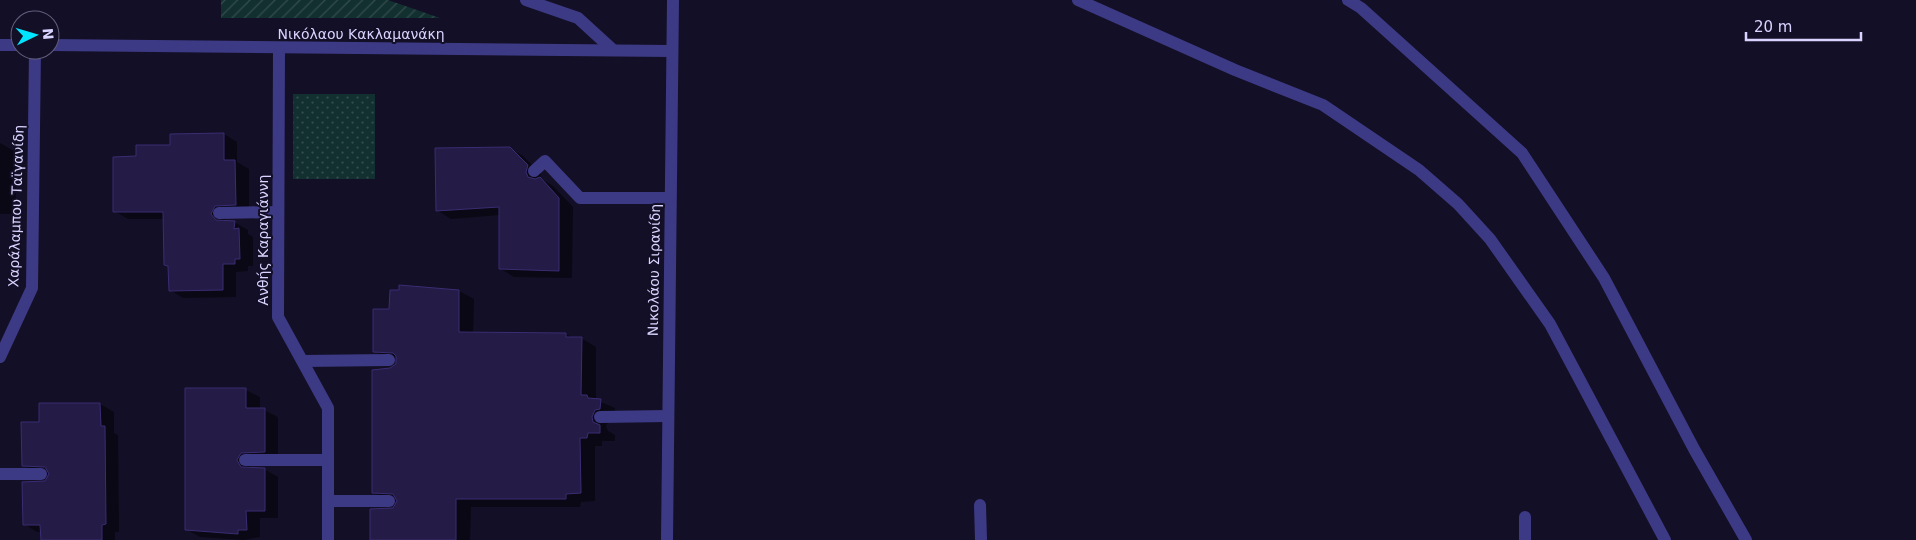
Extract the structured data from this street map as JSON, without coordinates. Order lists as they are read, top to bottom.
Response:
{
  "streets": {
    "street": [
      "Νικόλαου Κακλαμανάκη",
      "Χαράλαμπου Ταϊγανίδη",
      "Ανθής Καραγιάννη",
      "Νικολάου Σιρανίδη"
    ]
  },
  "crossings": [
    ["Νικόλαου Κακλαμανάκη", "Ανθής Καραγιάννη"],
    ["Νικόλαου Κακλαμανάκη", "Νικολάου Σιρανίδη"]
  ],
  "scale_bar": "20 m",
  "north": "right"
}
